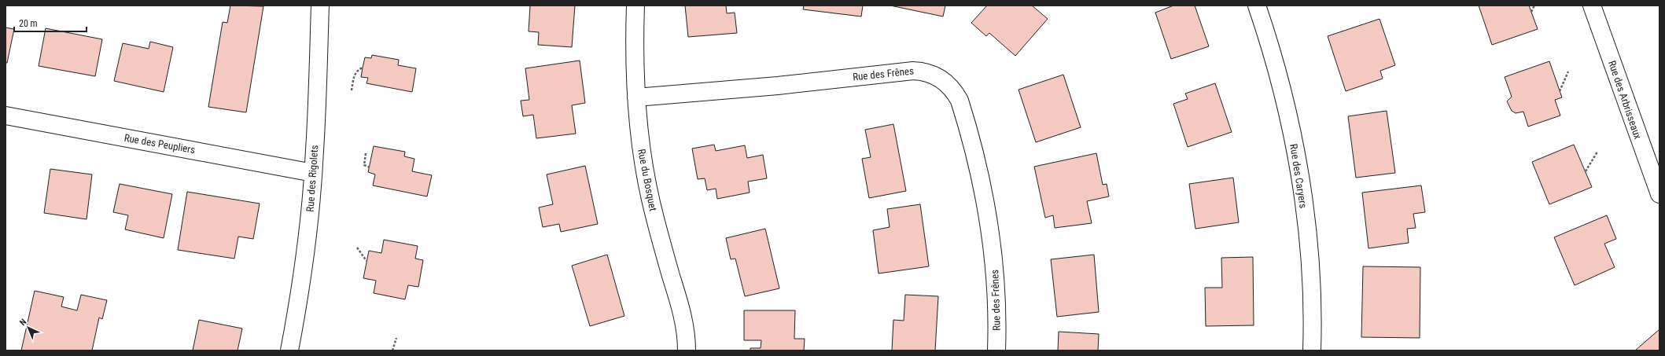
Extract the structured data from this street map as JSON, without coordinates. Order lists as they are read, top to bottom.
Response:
{
  "streets": {
    "street": [
      "Rue des Frênes",
      "Rue des Arbrisseaux",
      "Rue des Peupliers",
      "Rue des Caryers",
      "Rue des Rigolets",
      "Rue du Bosquet"
    ]
  },
  "crossings": [
    ["Rue des Frênes", "Rue du Bosquet"],
    ["Rue des Peupliers", "Rue des Rigolets"]
  ],
  "scale_bar": "20 m",
  "north": "top left"
}
